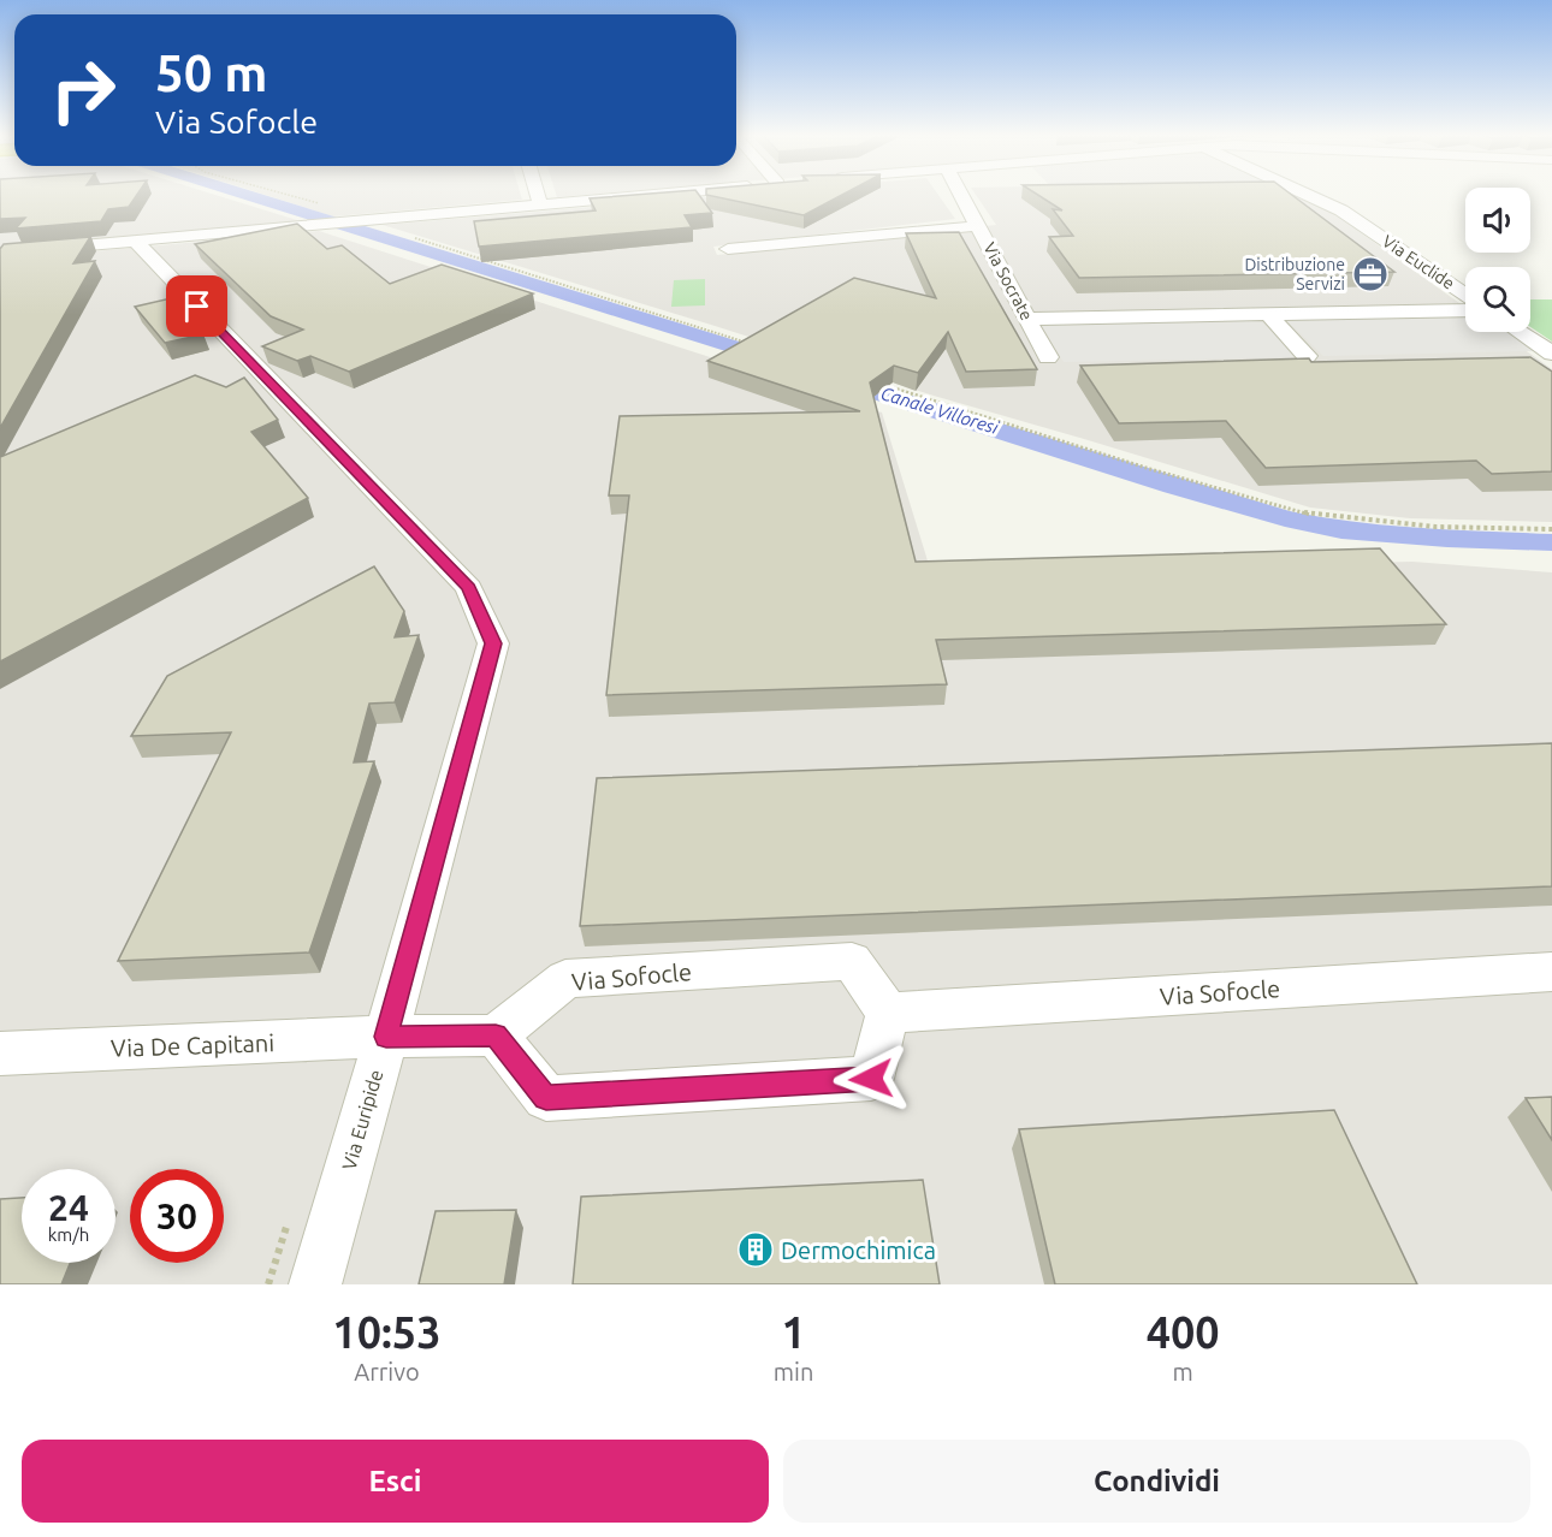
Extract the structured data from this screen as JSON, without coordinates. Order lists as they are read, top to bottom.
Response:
{
  "streets": {
    "street": [
      "Via Euclide",
      "Via Socrate",
      "Via Sofocle",
      "Via De Capitani",
      "Via Euripide"
    ]
  },
  "crossings": [
    ["Via De Capitani", "Via Euripide"]
  ],
  "water": ["Canale Villoresi"],
  "places": {
    "office": ["Distribuzione Servizi"],
    "building": ["Dermochimica"]
  },
  "page": {
    "turn": ["50 m", "Via Sofocle"],
    "speed": "24 km/h",
    "limit": "30",
    "eta": [
      "10:53",
      "Arrivo",
      "1",
      "min",
      "400",
      "m"
    ],
    "buttons": ["Esci", "Condividi"]
  }
}
